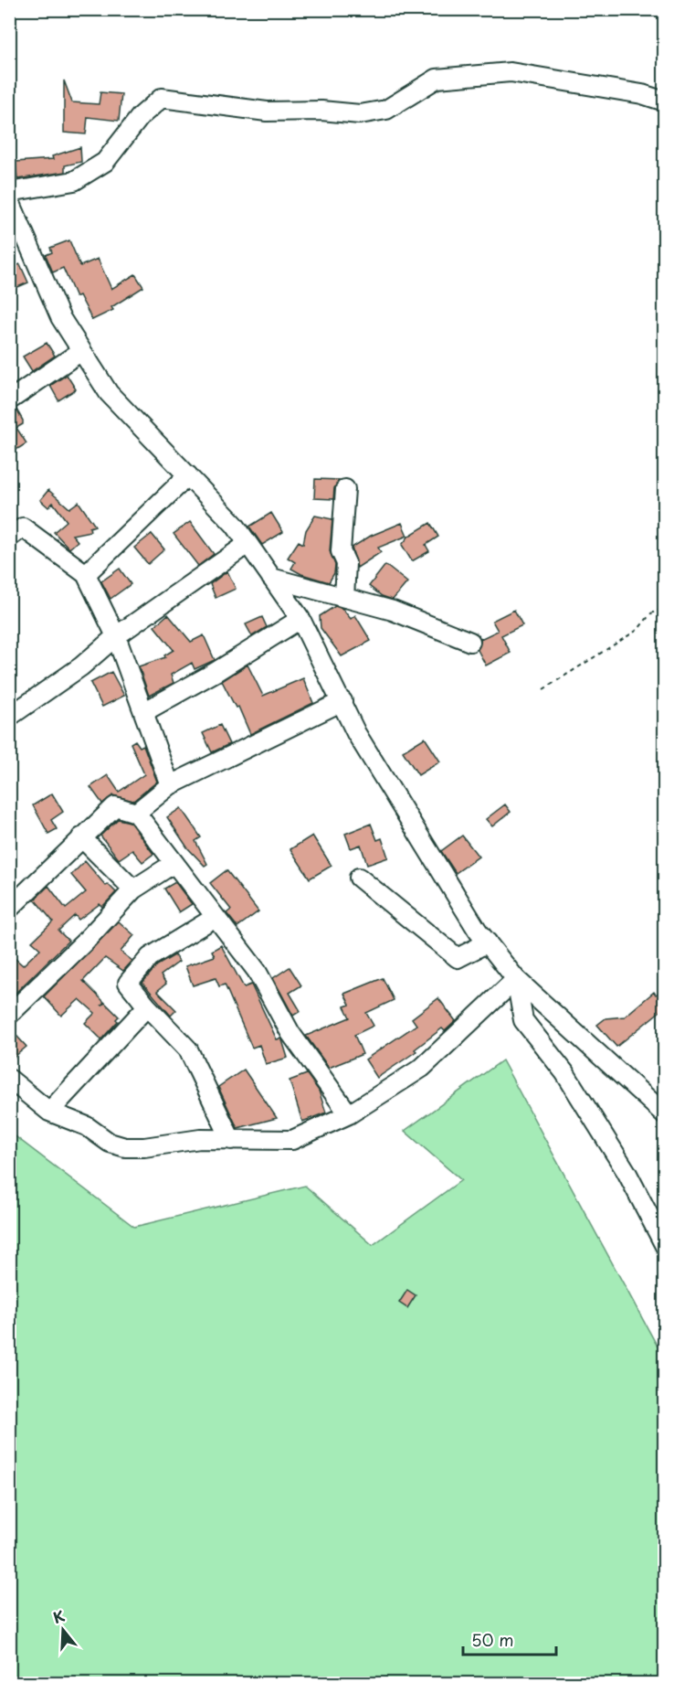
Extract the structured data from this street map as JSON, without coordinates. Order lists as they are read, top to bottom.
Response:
{
  "scale_bar": "50 m",
  "north": "top"
}
